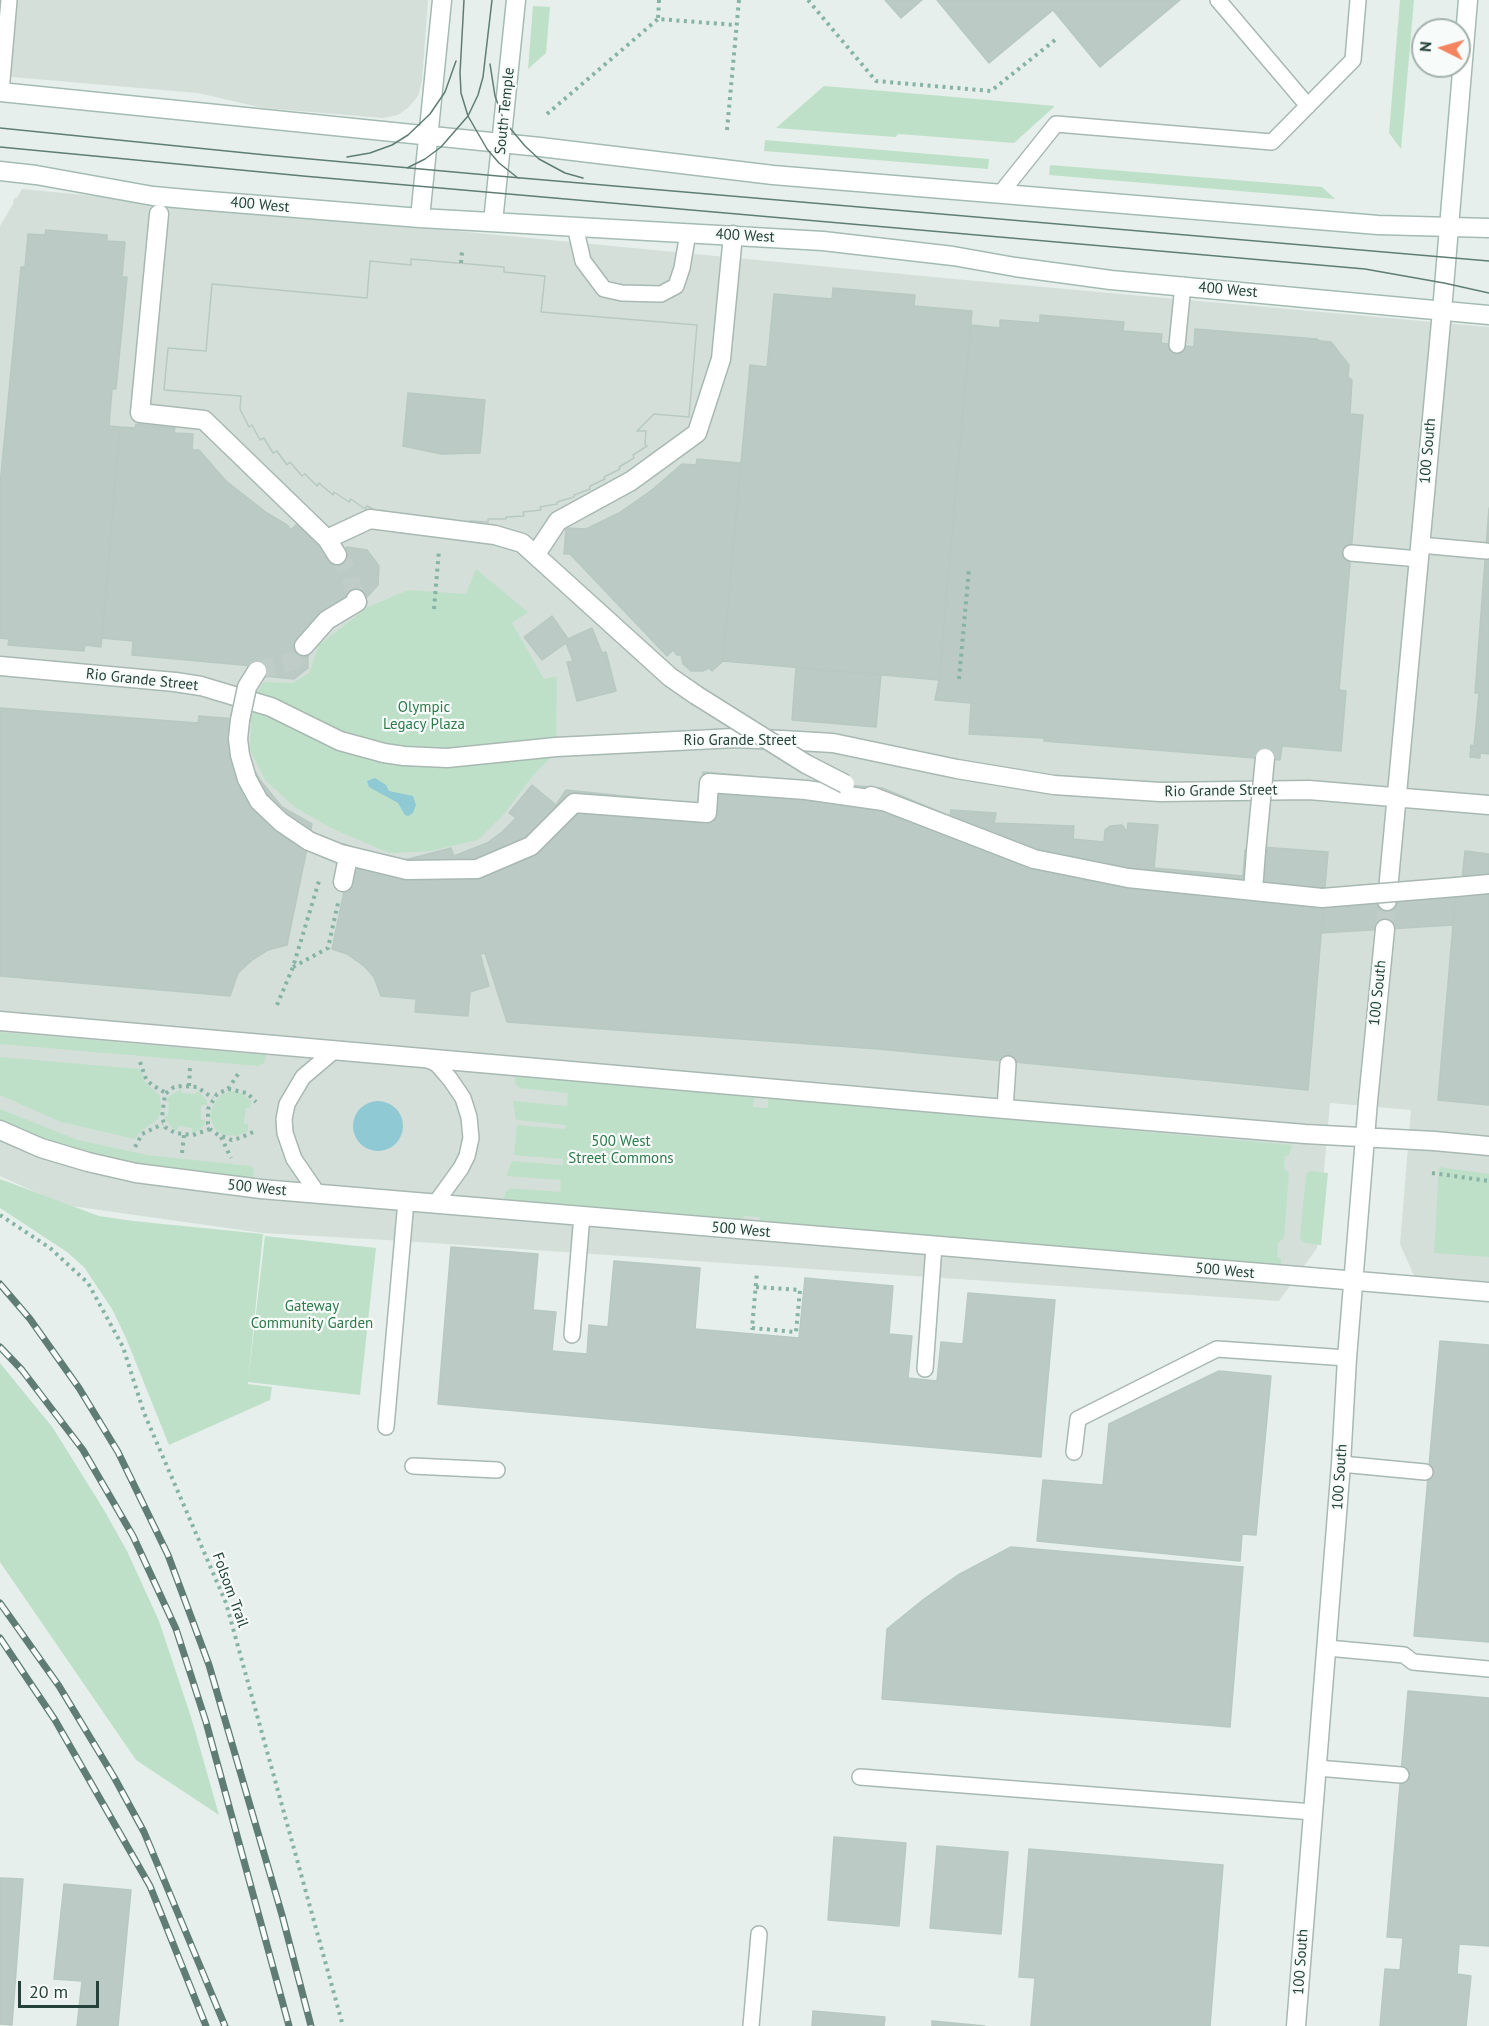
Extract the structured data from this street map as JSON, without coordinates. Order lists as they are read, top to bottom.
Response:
{
  "streets": {
    "street": [
      "South Temple",
      "400 West",
      "100 South",
      "Rio Grande Street",
      "500 West"
    ],
    "path": ["Folsom Trail"]
  },
  "crossings": [
    ["South Temple", "400 West"],
    ["400 West", "100 South"],
    ["100 South", "Rio Grande Street"],
    ["100 South", "500 West"]
  ],
  "parks": ["Olympic Legacy Plaza", "500 West Street Commons", "Gateway Community Garden"],
  "scale_bar": "20 m",
  "north": "left"
}
